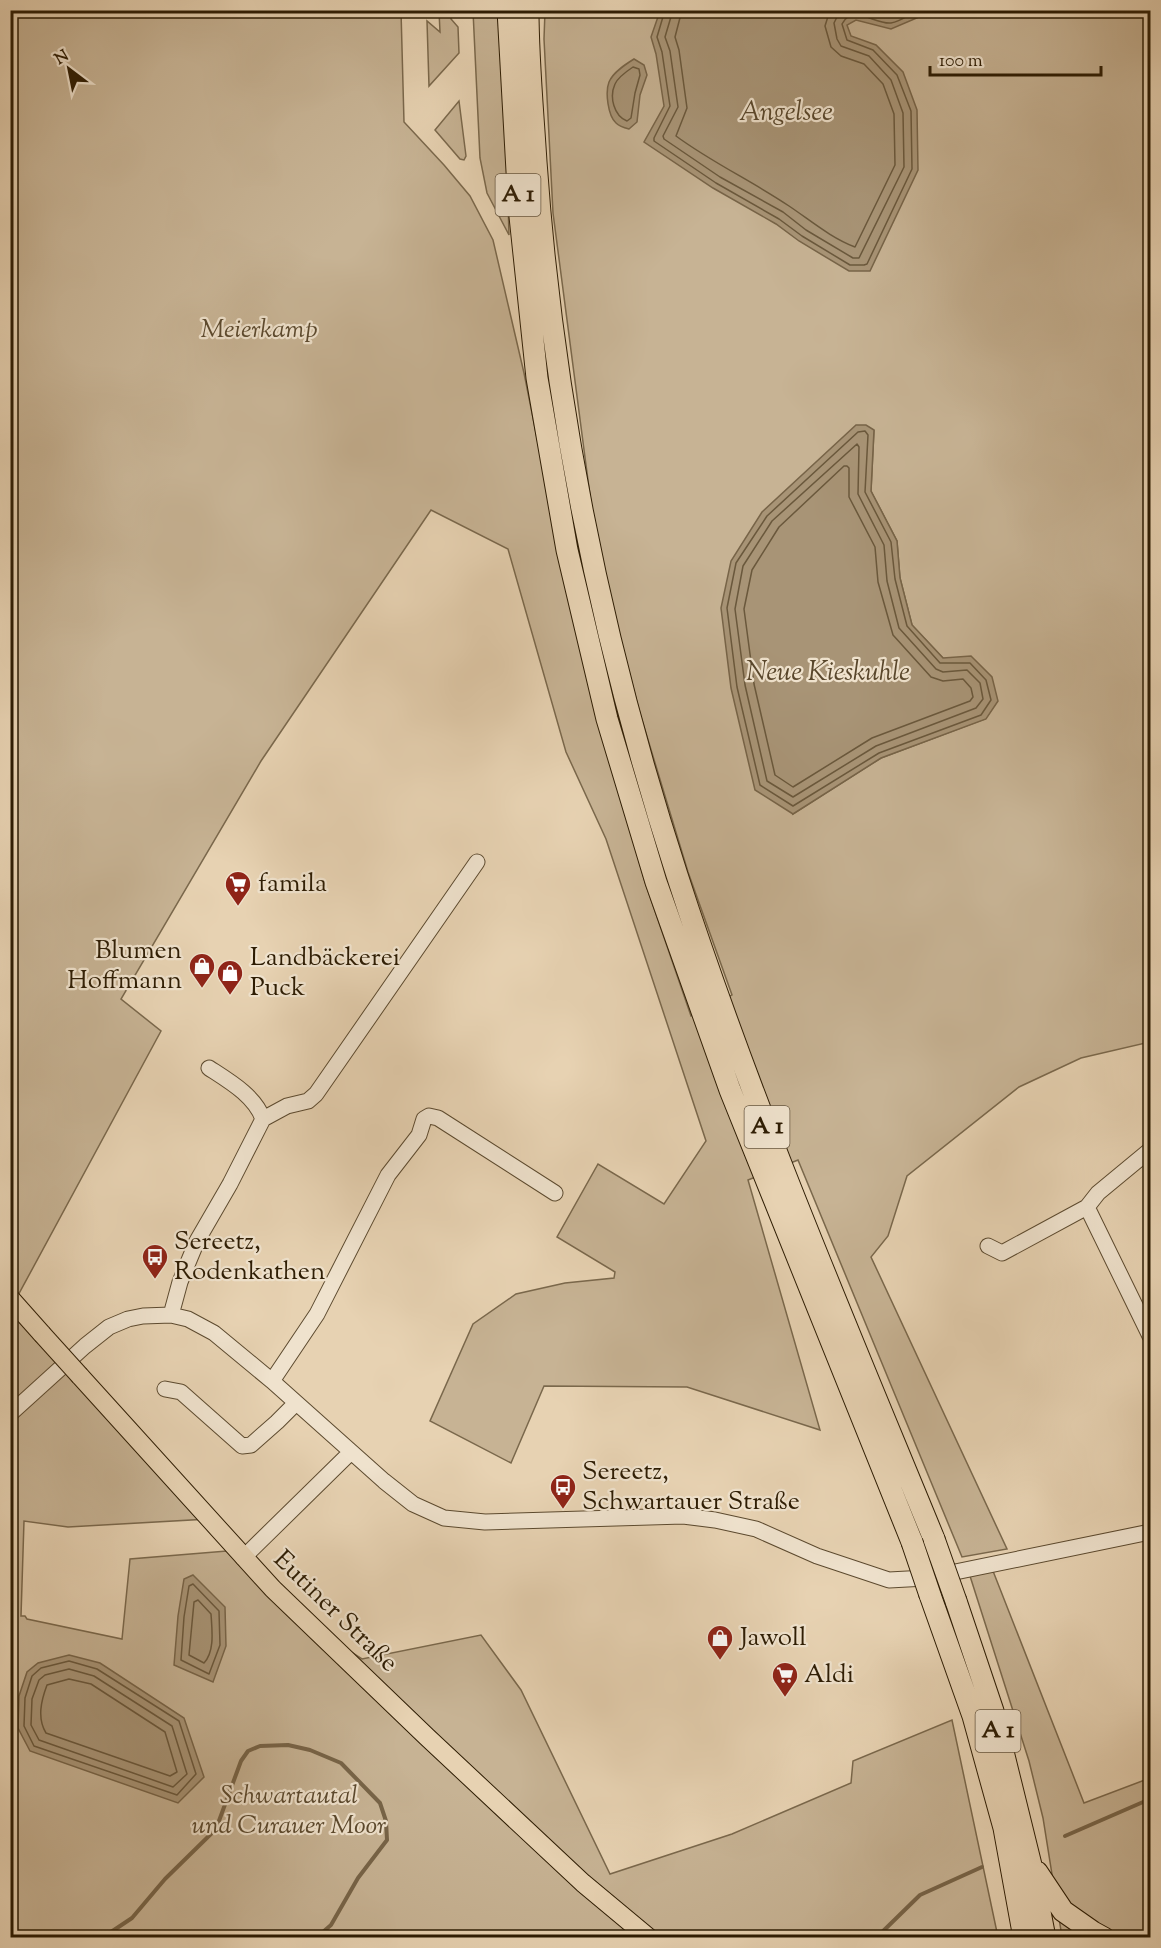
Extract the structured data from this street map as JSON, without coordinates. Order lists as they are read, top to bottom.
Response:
{
  "streets": {
    "highway": ["A 1"],
    "main road": ["Eutiner Straße"]
  },
  "water": ["Angelsee", "Neue Kieskuhle"],
  "parks": ["Meierkamp", "Schwartautal und Curauer Moor"],
  "places": {
    "supermarket": ["famila", "Aldi"],
    "shop": ["Blumen Hoffmann", "Landbäckerei Puck", "Jawoll"],
    "bus stop": ["Sereetz, Rodenkathen", "Sereetz, Schwartauer Straße"]
  },
  "scale_bar": "100 m",
  "north": "top left"
}
